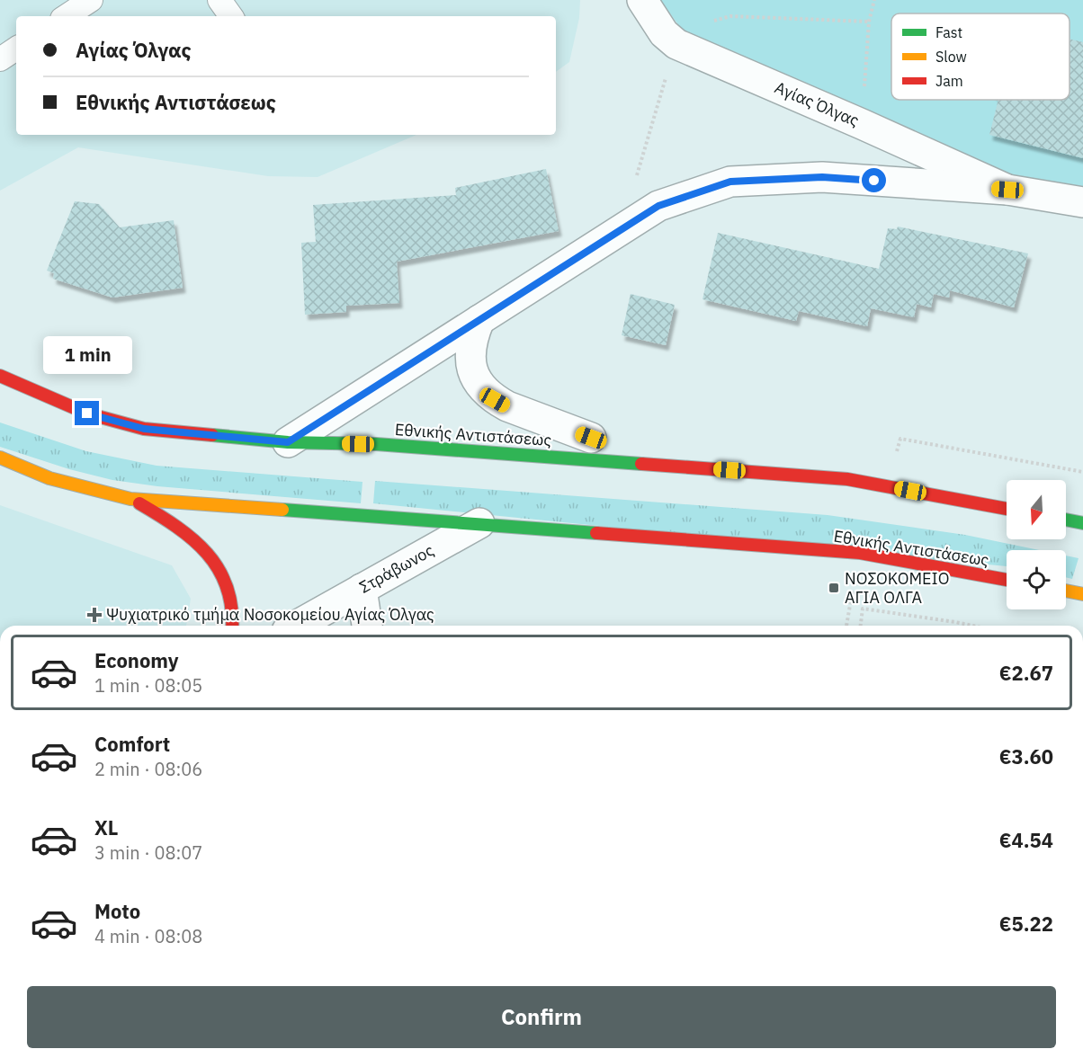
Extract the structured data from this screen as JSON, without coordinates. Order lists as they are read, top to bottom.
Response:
{
  "streets": {
    "main road": ["Εθνικής Αντιστάσεως"],
    "street": ["Αγίας Όλγας", "Στράβωνος"]
  },
  "crossings": [
    ["Αγίας Όλγας", "Εθνικής Αντιστάσεως"],
    ["Εθνικής Αντιστάσεως", "Στράβωνος"]
  ],
  "places": {
    "transit": ["ΝΟΣΟΚΟΜΕΙΟ ΑΓΙΑ ΟΛΓΑ"],
    "health": ["Ψυχιατρικό τμήμα Νοσοκομείου Αγίας Όλγας"]
  },
  "legend": ["Fast", "Slow", "Jam"],
  "north": "bottom",
  "page": {
    "banner": ["Αγίας Όλγας", "Εθνικής Αντιστάσεως"],
    "bubble": "1 min",
    "list": [
      {
        "name": "Economy",
        "note": "1 min · 08:05",
        "value": "€2.67"
      },
      {
        "name": "Comfort",
        "note": "2 min · 08:06",
        "value": "€3.60"
      },
      {
        "name": "XL",
        "note": "3 min · 08:07",
        "value": "€4.54"
      },
      {
        "name": "Moto",
        "note": "4 min · 08:08",
        "value": "€5.22"
      }
    ],
    "buttons": "Confirm"
  }
}
